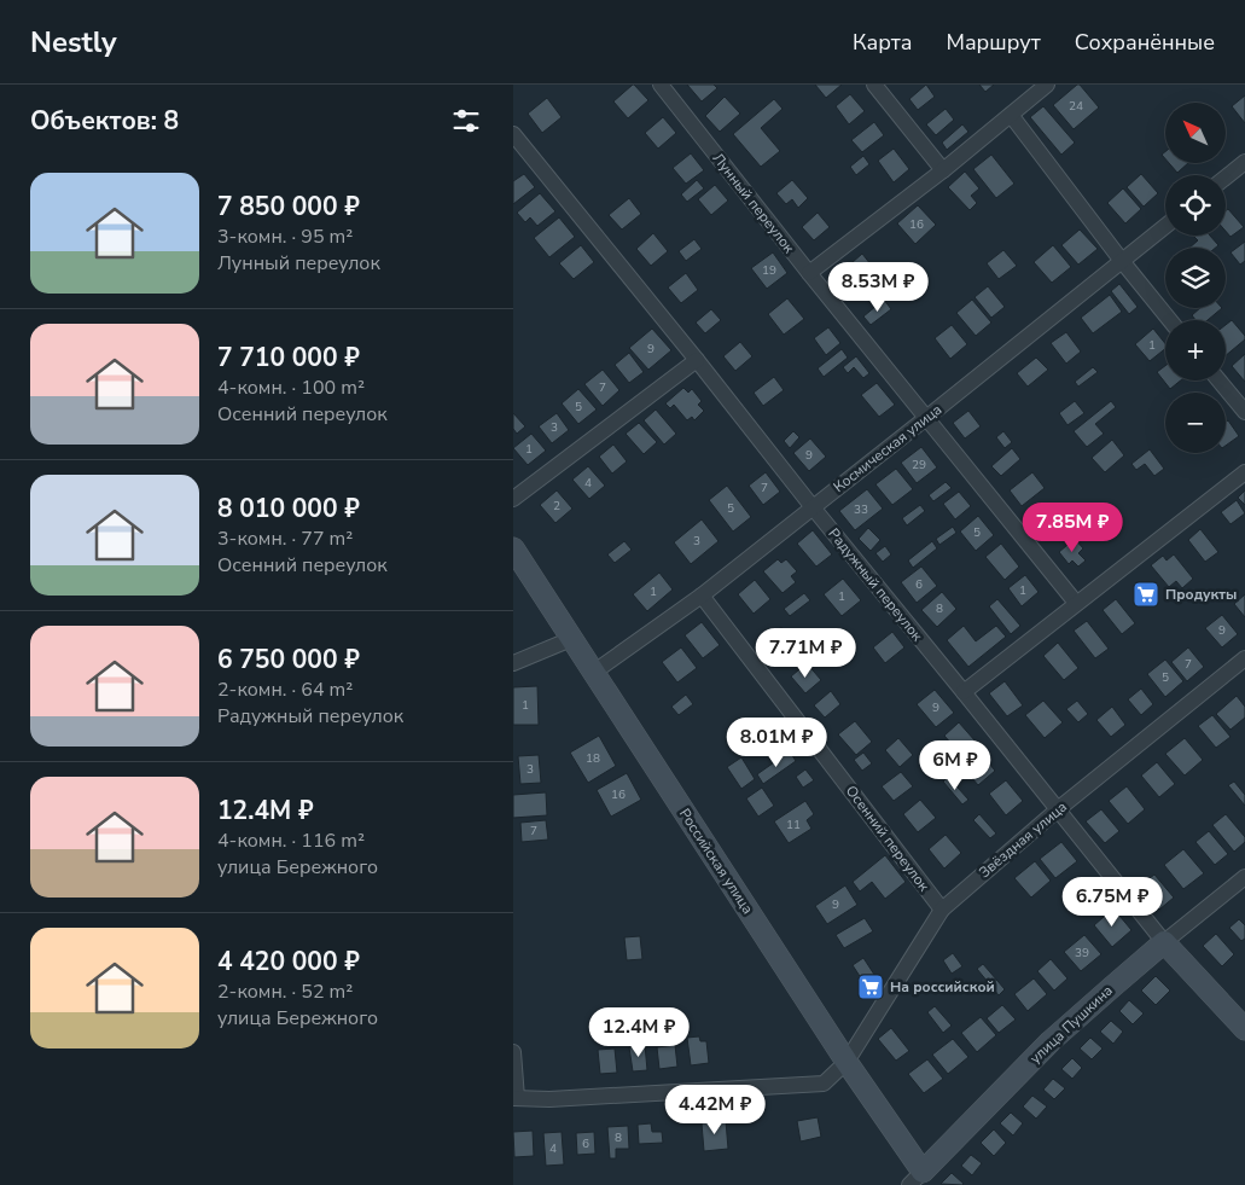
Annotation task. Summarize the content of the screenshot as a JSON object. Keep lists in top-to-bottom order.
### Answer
{
  "streets": {
    "street": [
      "Лунный переулок",
      "Космическая улица",
      "Радужный переулок",
      "Осенний переулок",
      "Звёздная улица",
      "Российская улица",
      "улица Пушкина"
    ]
  },
  "crossings": [
    ["Лунный переулок", "Космическая улица"],
    ["Космическая улица", "Радужный переулок"],
    ["Космическая улица", "Осенний переулок"],
    ["Космическая улица", "Российская улица"],
    ["Радужный переулок", "Звёздная улица"],
    ["Радужный переулок", "улица Пушкина"],
    ["Осенний переулок", "Звёздная улица"],
    ["Звёздная улица", "Российская улица"],
    ["Российская улица", "улица Пушкина"]
  ],
  "places": {
    "supermarket": ["Продукты", "На российской"]
  },
  "house_numbers": [
    "24",
    "16",
    "19",
    "1",
    "9",
    "7",
    "5",
    "3",
    "1",
    "9",
    "29",
    "4",
    "7",
    "2",
    "5",
    "33",
    "5",
    "3",
    "6",
    "1",
    "1",
    "1",
    "8",
    "9",
    "7",
    "5",
    "1",
    "9",
    "18",
    "3",
    "16",
    "11",
    "7",
    "9",
    "39",
    "8",
    "6",
    "4"
  ],
  "north": "top left",
  "page": {
    "header": "Nestly",
    "nav": ["Карта", "Маршрут", "Сохранённые"],
    "heading": "Объектов: 8",
    "map_buttons": ["+", "−"],
    "list": [
      {
        "name": "7 850 000 ₽",
        "note": "3-комн. · 95 m² · Лунный переулок"
      },
      {
        "name": "7 710 000 ₽",
        "note": "4-комн. · 100 m² · Осенний переулок"
      },
      {
        "name": "8 010 000 ₽",
        "note": "3-комн. · 77 m² · Осенний переулок"
      },
      {
        "name": "6 750 000 ₽",
        "note": "2-комн. · 64 m² · Радужный переулок"
      },
      {
        "name": "12.4M ₽",
        "note": "4-комн. · 116 m² · улица Бережного"
      },
      {
        "name": "4 420 000 ₽",
        "note": "2-комн. · 52 m² · улица Бережного"
      }
    ],
    "price": [
      "8.53M ₽",
      "7.85M ₽",
      "7.71M ₽",
      "8.01M ₽",
      "6M ₽",
      "6.75M ₽",
      "12.4M ₽",
      "4.42M ₽"
    ]
  }
}
